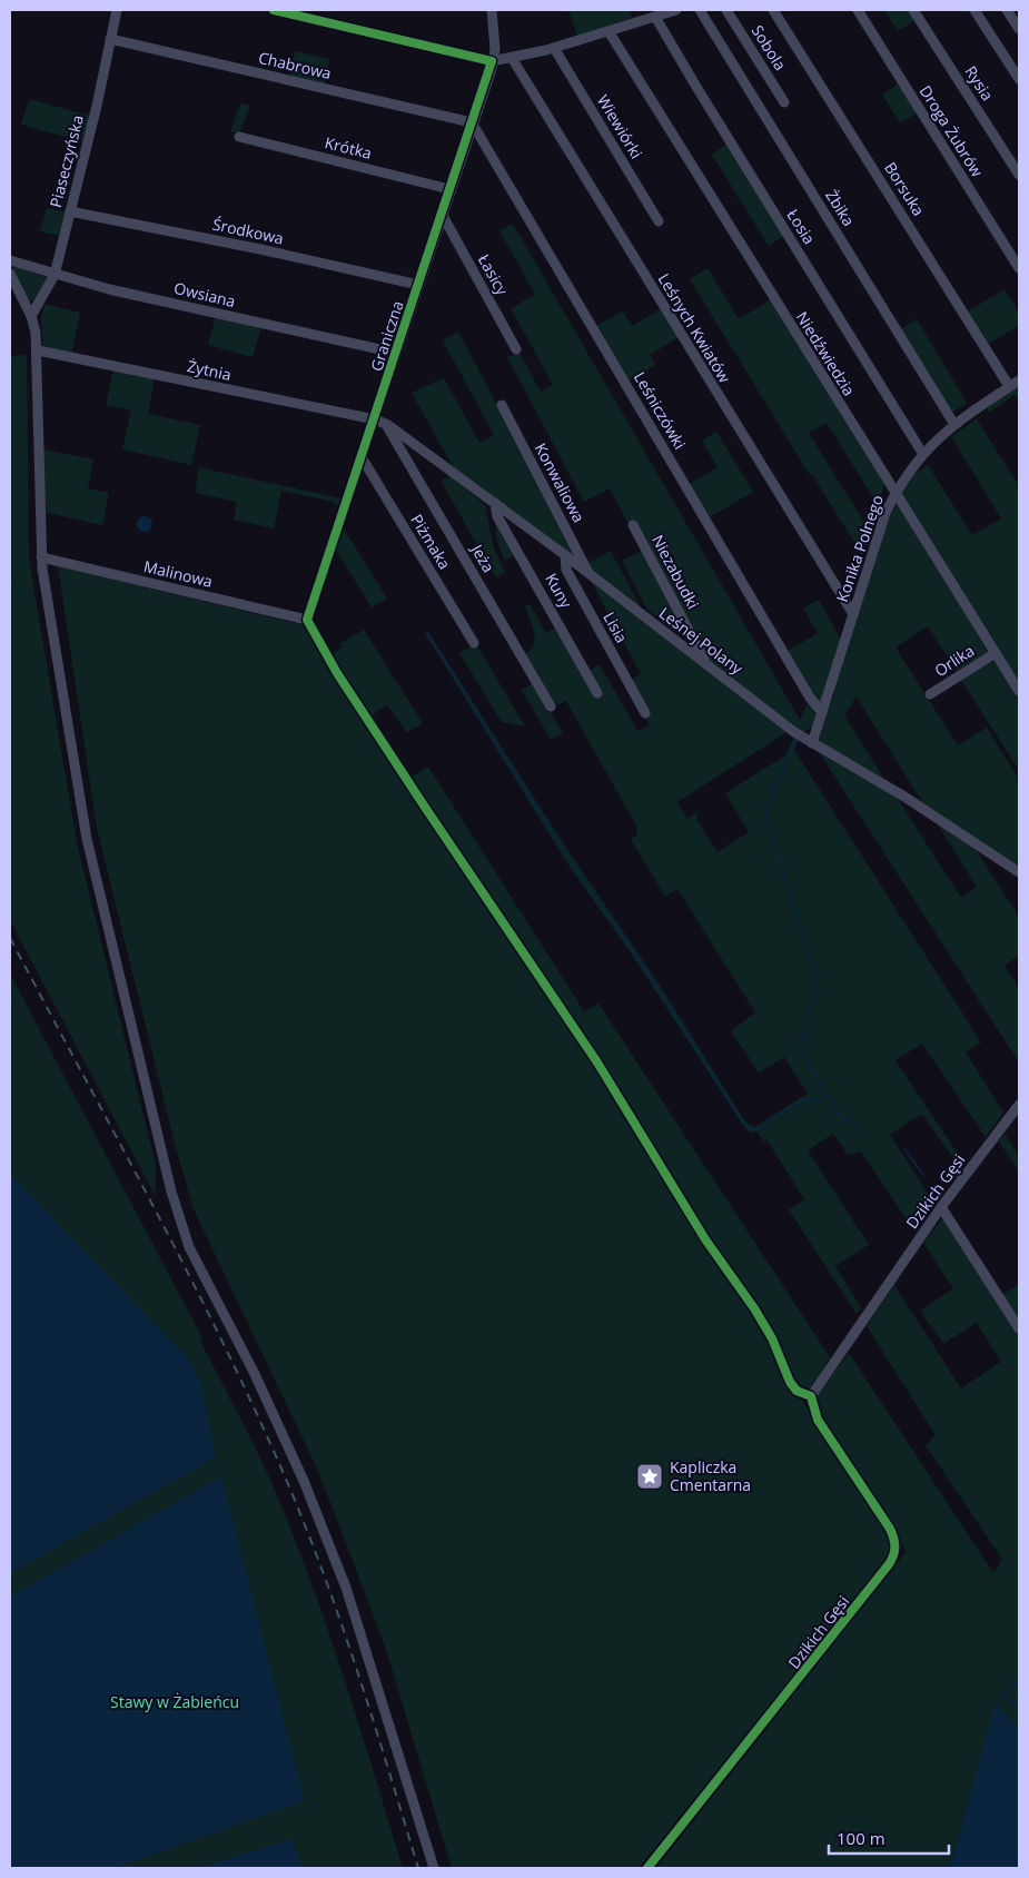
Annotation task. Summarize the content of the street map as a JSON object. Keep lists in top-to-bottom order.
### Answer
{
  "streets": {
    "street": [
      "Sobola",
      "Chabrowa",
      "Rysia",
      "Wiewiórki",
      "Droga Żubrów",
      "Krótka",
      "Piaseczyńska",
      "Borsuka",
      "Żbika",
      "Łosia",
      "Środkowa",
      "Łasicy",
      "Owsiana",
      "Leśnych Kwiatów",
      "Graniczna",
      "Niedźwiedzia",
      "Żytnia",
      "Leśniczówki",
      "Konwaliowa",
      "Piżmaka",
      "Konika Polnego",
      "Jeża",
      "Niezabudki",
      "Malinowa",
      "Kuny",
      "Lisia",
      "Leśnej Polany",
      "Orlika",
      "Dzikich Gęsi"
    ]
  },
  "crossings": [
    ["Chabrowa", "Piaseczyńska"],
    ["Chabrowa", "Graniczna"],
    ["Chabrowa", "Leśniczówki"],
    ["Krótka", "Graniczna"],
    ["Piaseczyńska", "Środkowa"],
    ["Piaseczyńska", "Owsiana"],
    ["Borsuka", "Konika Polnego"],
    ["Żbika", "Konika Polnego"],
    ["Łosia", "Konika Polnego"],
    ["Środkowa", "Graniczna"],
    ["Łasicy", "Graniczna"],
    ["Owsiana", "Graniczna"],
    ["Leśnych Kwiatów", "Konika Polnego"],
    ["Graniczna", "Żytnia"],
    ["Graniczna", "Leśniczówki"],
    ["Graniczna", "Piżmaka"],
    ["Graniczna", "Malinowa"],
    ["Graniczna", "Leśnej Polany"],
    ["Niedźwiedzia", "Konika Polnego"],
    ["Niedźwiedzia", "Orlika"],
    ["Żytnia", "Leśnej Polany"],
    ["Leśniczówki", "Konika Polnego"],
    ["Konwaliowa", "Leśnej Polany"],
    ["Konika Polnego", "Leśnej Polany"],
    ["Jeża", "Leśnej Polany"],
    ["Niezabudki", "Leśnej Polany"],
    ["Kuny", "Leśnej Polany"],
    ["Lisia", "Leśnej Polany"]
  ],
  "parks": ["Stawy w Żabieńcu"],
  "places": {
    "place": ["Kapliczka Cmentarna"]
  },
  "scale_bar": "100 m"
}
